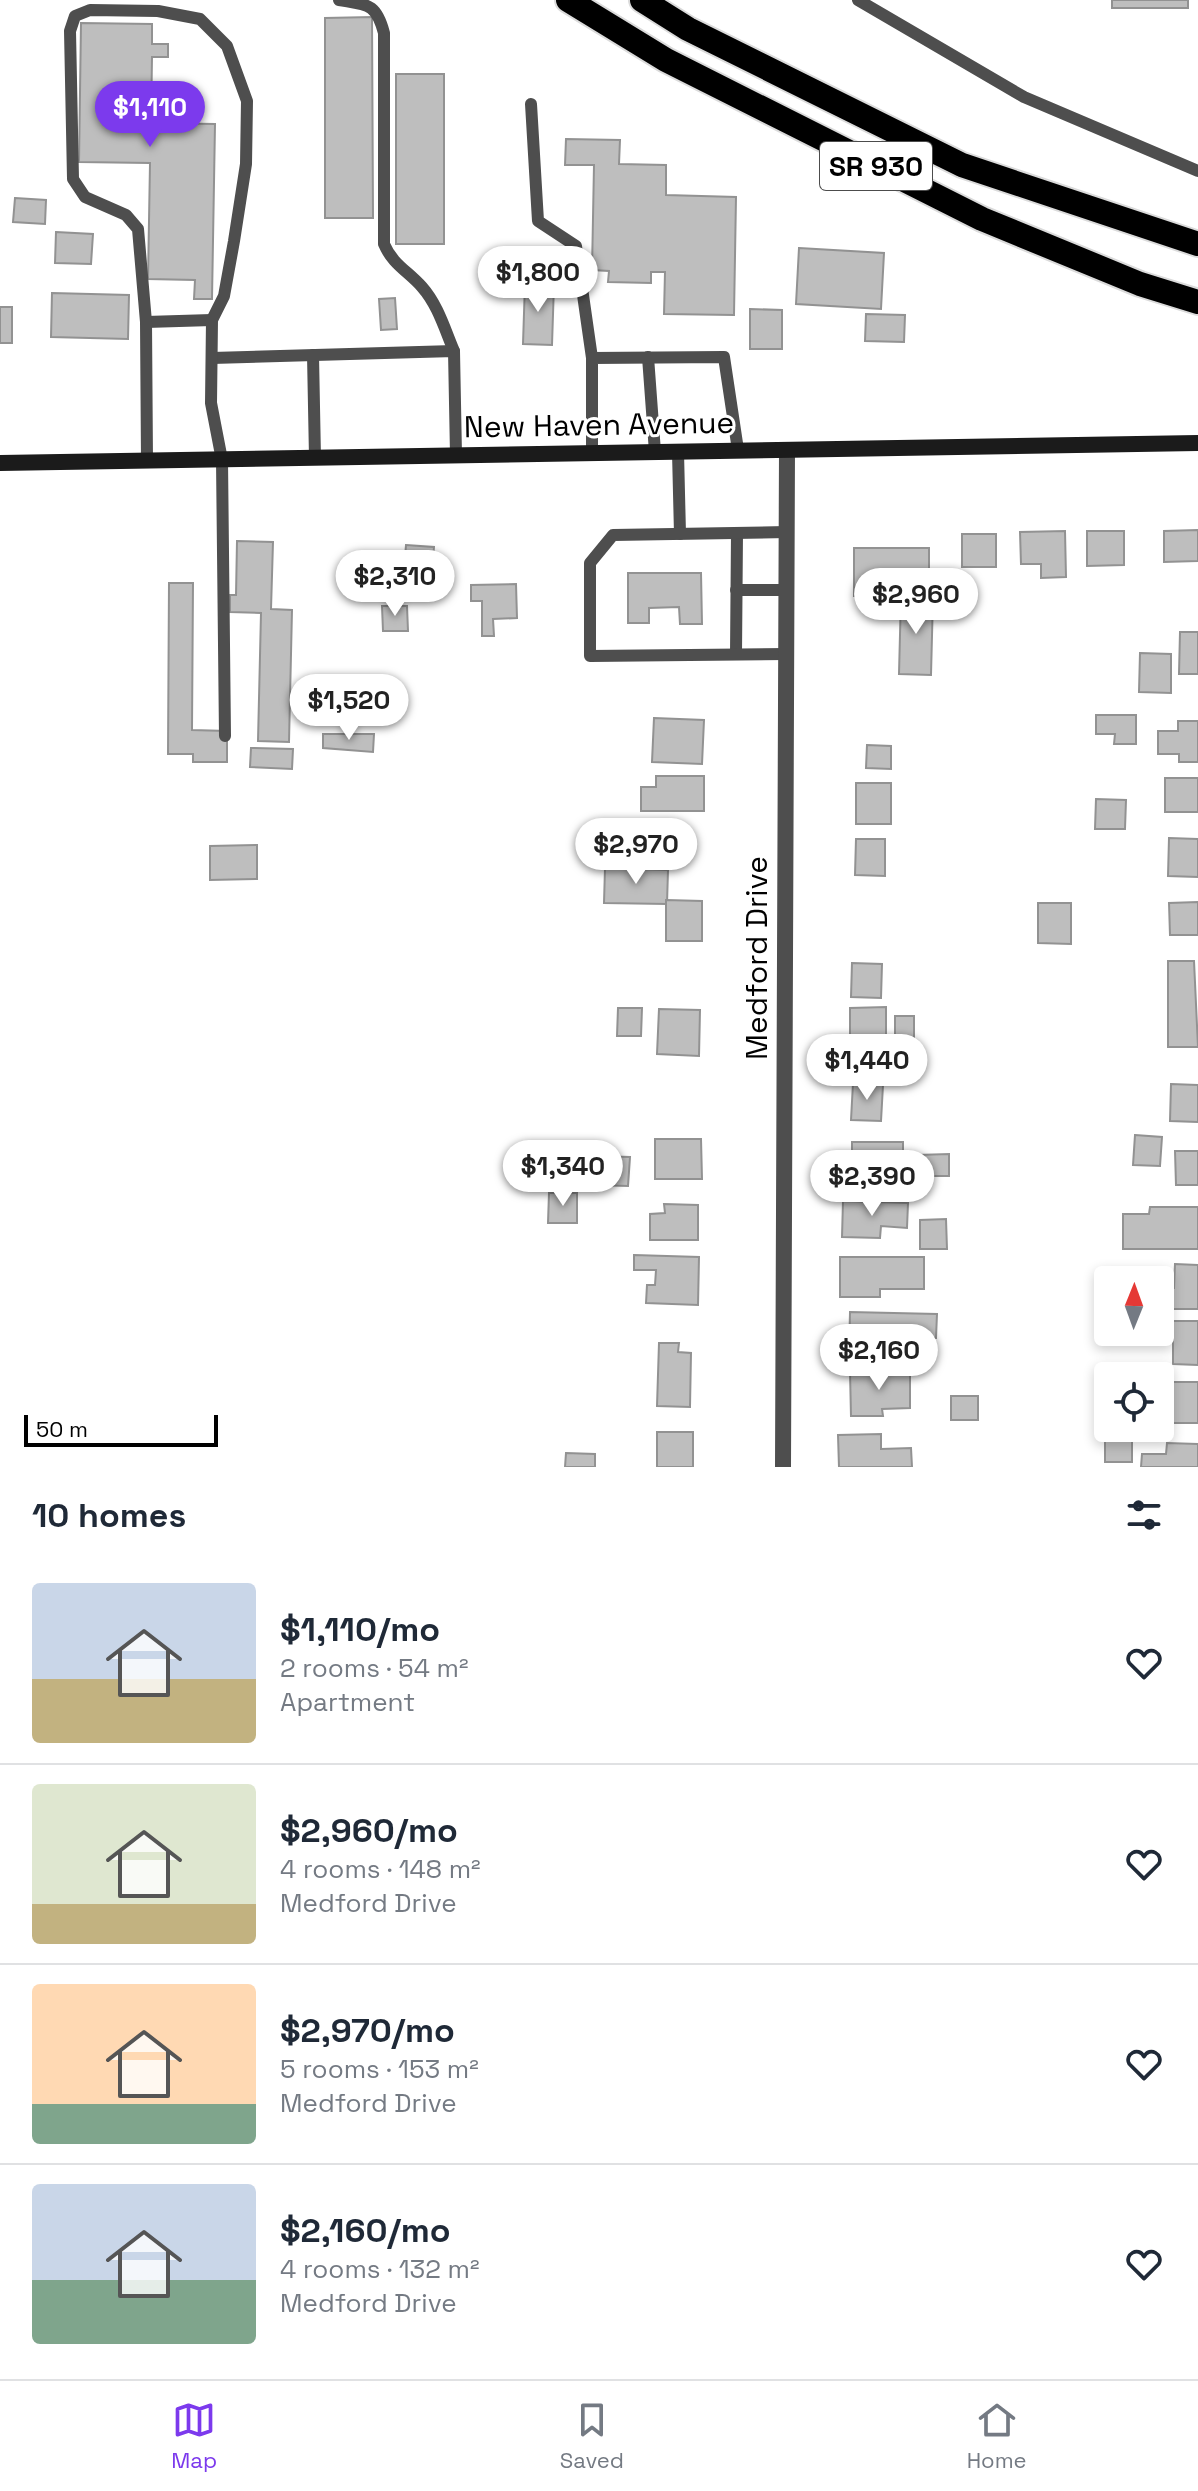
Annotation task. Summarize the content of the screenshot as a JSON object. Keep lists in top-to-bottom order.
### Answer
{
  "streets": {
    "highway": ["SR 930"],
    "street": ["New Haven Avenue", "Medford Drive"]
  },
  "crossings": [
    ["New Haven Avenue", "Medford Drive"]
  ],
  "scale_bar": "50 m",
  "north": "top",
  "page": {
    "price": [
      "$1,110",
      "$1,800",
      "$2,310",
      "$2,960",
      "$1,520",
      "$2,970",
      "$1,440",
      "$1,340",
      "$2,390",
      "$2,160"
    ],
    "scale": "50 m",
    "heading": "10 homes",
    "list": [
      {
        "name": "$1,110/mo",
        "note": "2 rooms · 54 m² · Apartment"
      },
      {
        "name": "$2,960/mo",
        "note": "4 rooms · 148 m² · Medford Drive"
      },
      {
        "name": "$2,970/mo",
        "note": "5 rooms · 153 m² · Medford Drive"
      },
      {
        "name": "$2,160/mo",
        "note": "4 rooms · 132 m² · Medford Drive"
      }
    ],
    "tabs": ["Map", "Saved", "Home"]
  }
}
